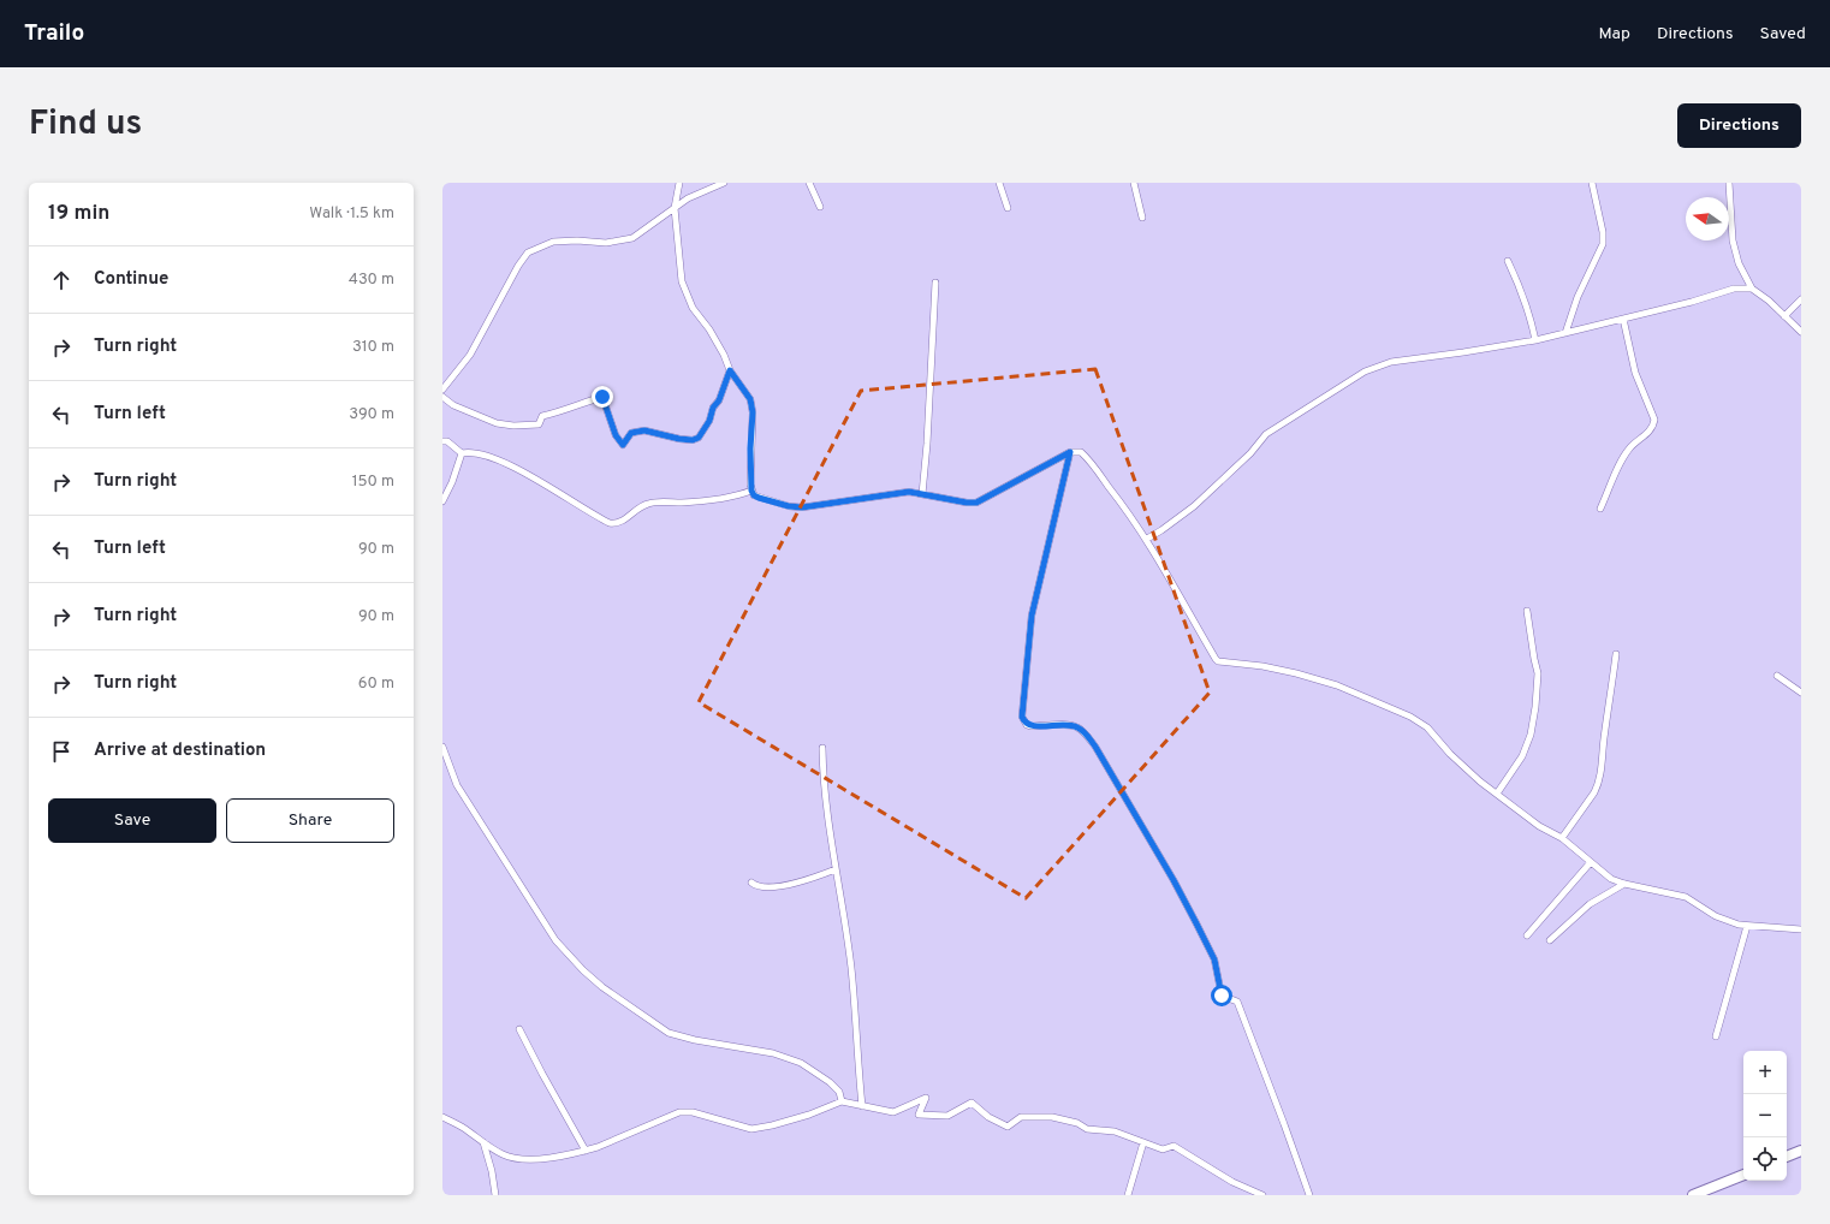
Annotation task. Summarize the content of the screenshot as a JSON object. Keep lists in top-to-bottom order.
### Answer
{
  "north": "left",
  "page": {
    "header": "Trailo",
    "nav": ["Map", "Directions", "Saved"],
    "title": "Find us",
    "buttons": [
      "Directions",
      ["Save", "Share"]
    ],
    "heading": ["19 min", "Walk · 1.5 km"],
    "list": [
      ["Continue", "430 m"],
      ["Turn right", "310 m"],
      ["Turn left", "390 m"],
      ["Turn right", "150 m"],
      ["Turn left", "90 m"],
      ["Turn right", "90 m"],
      ["Turn right", "60 m"],
      "Arrive at destination"
    ],
    "map_buttons": ["+", "−"]
  }
}
